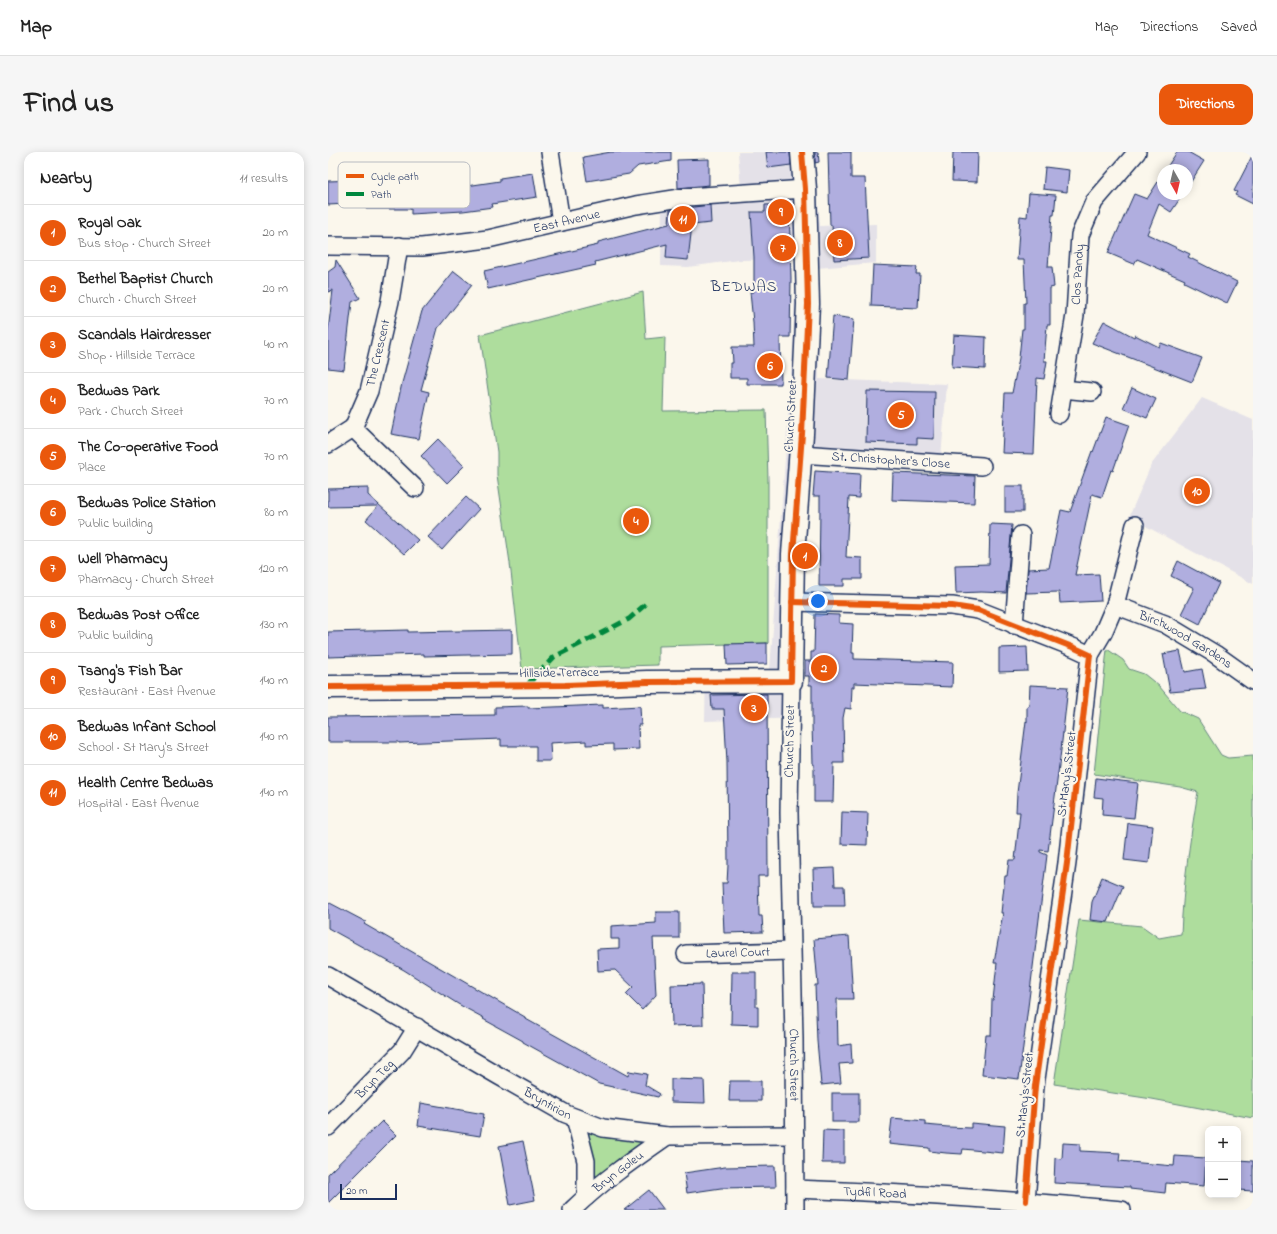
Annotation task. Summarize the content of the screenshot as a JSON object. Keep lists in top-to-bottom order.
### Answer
{
  "streets": {
    "street": [
      "East Avenue",
      "Clos Pandy",
      "The Crescent",
      "Church Street",
      "St. Christopher's Close",
      "Birchwood Gardens",
      "Hillside Terrace",
      "St Mary's Street",
      "Laurel Court",
      "Bryn Teg",
      "Bryntirion",
      "Bryn Goleu",
      "Tydfil Road"
    ]
  },
  "crossings": [
    ["East Avenue", "The Crescent"],
    ["East Avenue", "Church Street"],
    ["Church Street", "St. Christopher's Close"],
    ["Church Street", "Hillside Terrace"],
    ["Church Street", "Laurel Court"],
    ["Church Street", "Bryntirion"],
    ["Church Street", "Tydfil Road"],
    ["Birchwood Gardens", "St Mary's Street"],
    ["St Mary's Street", "Tydfil Road"],
    ["Bryn Teg", "Bryntirion"],
    ["Bryntirion", "Bryn Goleu"]
  ],
  "districts": ["BEDWAS"],
  "legend": ["Cycle path", "Path"],
  "scale_bar": "20 m",
  "north": "bottom",
  "page": {
    "header": "Map",
    "nav": ["Map", "Directions", "Saved"],
    "title": "Find us",
    "buttons": "Directions",
    "heading": ["Nearby", "11 results"],
    "pins": [
      "9",
      "11",
      "8",
      "7",
      "6",
      "5",
      "10",
      "4",
      "1",
      "2",
      "3"
    ],
    "list": [
      {
        "mark": "1",
        "name": "Royal Oak",
        "note": "Bus stop · Church Street",
        "value": "20 m"
      },
      {
        "mark": "2",
        "name": "Bethel Baptist Church",
        "note": "Church · Church Street",
        "value": "20 m"
      },
      {
        "mark": "3",
        "name": "Scandals Hairdresser",
        "note": "Shop · Hillside Terrace",
        "value": "40 m"
      },
      {
        "mark": "4",
        "name": "Bedwas Park",
        "note": "Park · Church Street",
        "value": "70 m"
      },
      {
        "mark": "5",
        "name": "The Co-operative Food",
        "note": "Place",
        "value": "70 m"
      },
      {
        "mark": "6",
        "name": "Bedwas Police Station",
        "note": "Public building",
        "value": "80 m"
      },
      {
        "mark": "7",
        "name": "Well Pharmacy",
        "note": "Pharmacy · Church Street",
        "value": "120 m"
      },
      {
        "mark": "8",
        "name": "Bedwas Post Office",
        "note": "Public building",
        "value": "130 m"
      },
      {
        "mark": "9",
        "name": "Tsang's Fish Bar",
        "note": "Restaurant · East Avenue",
        "value": "140 m"
      },
      {
        "mark": "10",
        "name": "Bedwas Infant School",
        "note": "School · St Mary's Street",
        "value": "140 m"
      },
      {
        "mark": "11",
        "name": "Health Centre Bedwas",
        "note": "Hospital · East Avenue",
        "value": "140 m"
      }
    ],
    "map_buttons": ["+", "−"],
    "scale": "20 m"
  }
}
